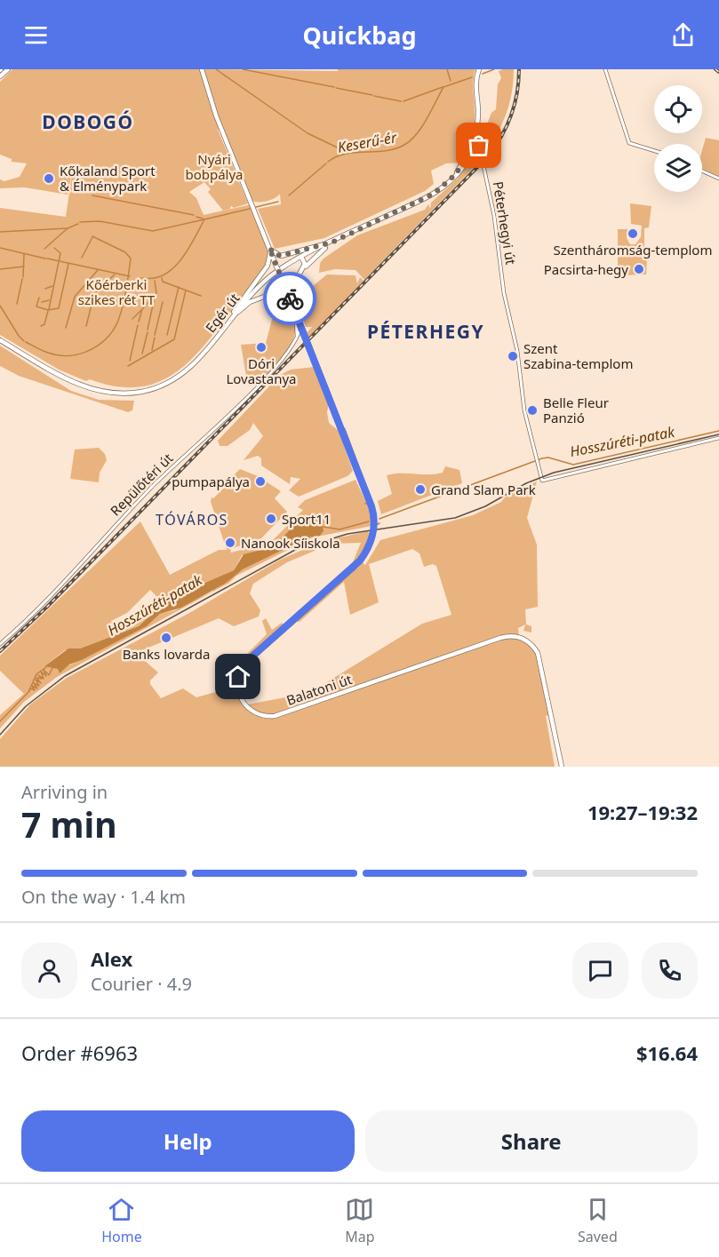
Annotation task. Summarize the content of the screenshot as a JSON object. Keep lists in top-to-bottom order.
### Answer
{
  "streets": {
    "main road": ["Egér út", "Balatoni út"],
    "street": ["Péterhegyi út", "Repülőtéri út"]
  },
  "crossings": [
    ["Péterhegyi út", "Egér út"],
    ["Repülőtéri út", "Balatoni út"]
  ],
  "districts": ["DOBOGÓ", "PÉTERHEGY", "TÓVÁROS"],
  "water": ["Keserű-ér", "Hosszúréti-patak"],
  "parks": ["Nyári bobpálya", "Kőérberki szikes rét TT"],
  "places": [
    "Kőkaland Sport & Élménypark",
    "Szentháromság-templom",
    "Pacsirta-hegy",
    "Dóri Lovastanya",
    "Szent Szabina-templom",
    "Belle Fleur Panzió",
    "pumpapálya",
    "Grand Slam Park",
    "Sport11",
    "Nanook Síiskola",
    "Banks lovarda"
  ],
  "page": {
    "header": "Quickbag",
    "heading": ["7 min", "Arriving in", "19:27–19:32"],
    "panel": [
      "Alex",
      "Courier · 4.9",
      "Order #6963",
      "$16.64"
    ],
    "bar": "On the way · 1.4 km",
    "buttons": ["Help", "Share"],
    "tabs": ["Home", "Map", "Saved"]
  }
}
